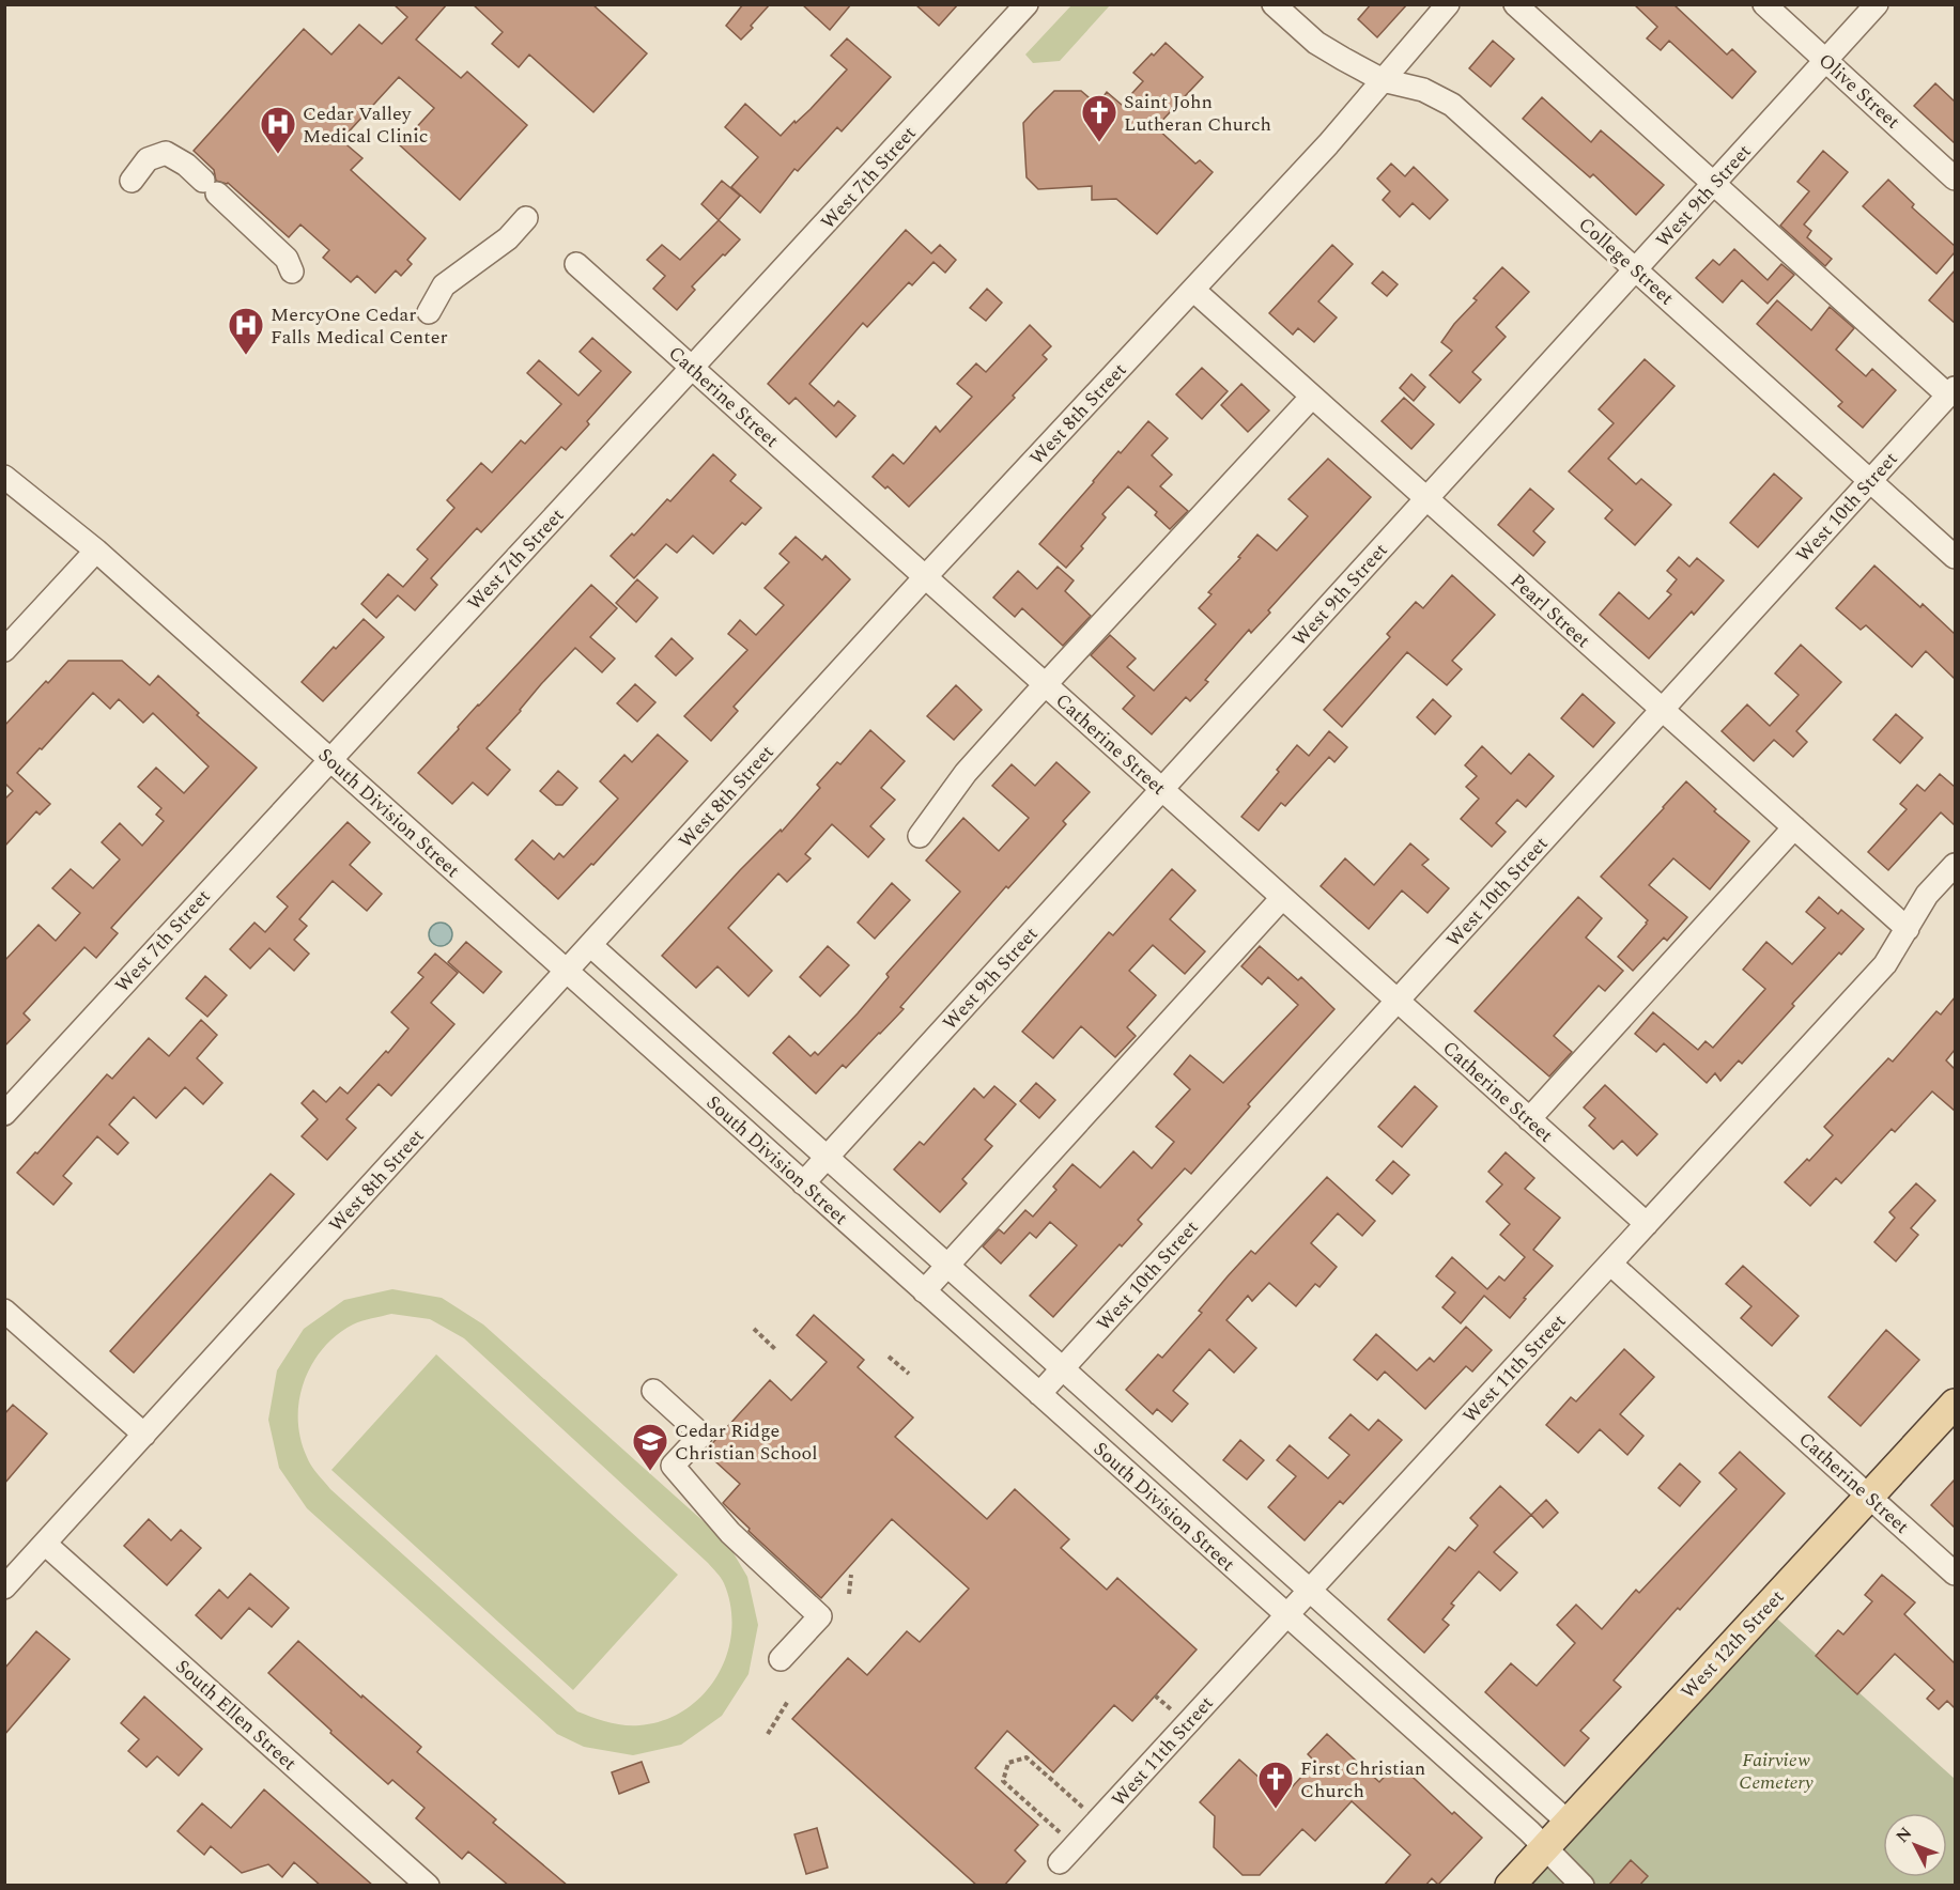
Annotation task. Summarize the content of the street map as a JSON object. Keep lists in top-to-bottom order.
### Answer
{
  "streets": {
    "main road": ["West 12th Street"],
    "street": [
      "Olive Street",
      "West 7th Street",
      "West 9th Street",
      "College Street",
      "Catherine Street",
      "West 8th Street",
      "West 10th Street",
      "Pearl Street",
      "South Division Street",
      "West 11th Street",
      "South Ellen Street"
    ]
  },
  "crossings": [
    ["Olive Street", "West 9th Street"],
    ["West 7th Street", "Catherine Street"],
    ["West 7th Street", "South Division Street"],
    ["West 9th Street", "College Street"],
    ["West 9th Street", "Catherine Street"],
    ["West 9th Street", "Pearl Street"],
    ["West 9th Street", "South Division Street"],
    ["College Street", "West 8th Street"],
    ["College Street", "West 10th Street"],
    ["Catherine Street", "West 8th Street"],
    ["Catherine Street", "West 10th Street"],
    ["Catherine Street", "West 11th Street"],
    ["Catherine Street", "West 12th Street"],
    ["West 8th Street", "Pearl Street"],
    ["West 8th Street", "South Division Street"],
    ["West 8th Street", "South Ellen Street"],
    ["West 10th Street", "Pearl Street"],
    ["West 10th Street", "South Division Street"],
    ["Pearl Street", "West 11th Street"],
    ["South Division Street", "West 11th Street"],
    ["South Division Street", "West 12th Street"]
  ],
  "parks": ["Fairview Cemetery"],
  "places": {
    "church": ["Saint John Lutheran Church", "First Christian Church"],
    "hospital": ["Cedar Valley Medical Clinic", "MercyOne Cedar Falls Medical Center"],
    "school or university": ["Cedar Ridge Christian School"]
  },
  "north": "top left"
}
